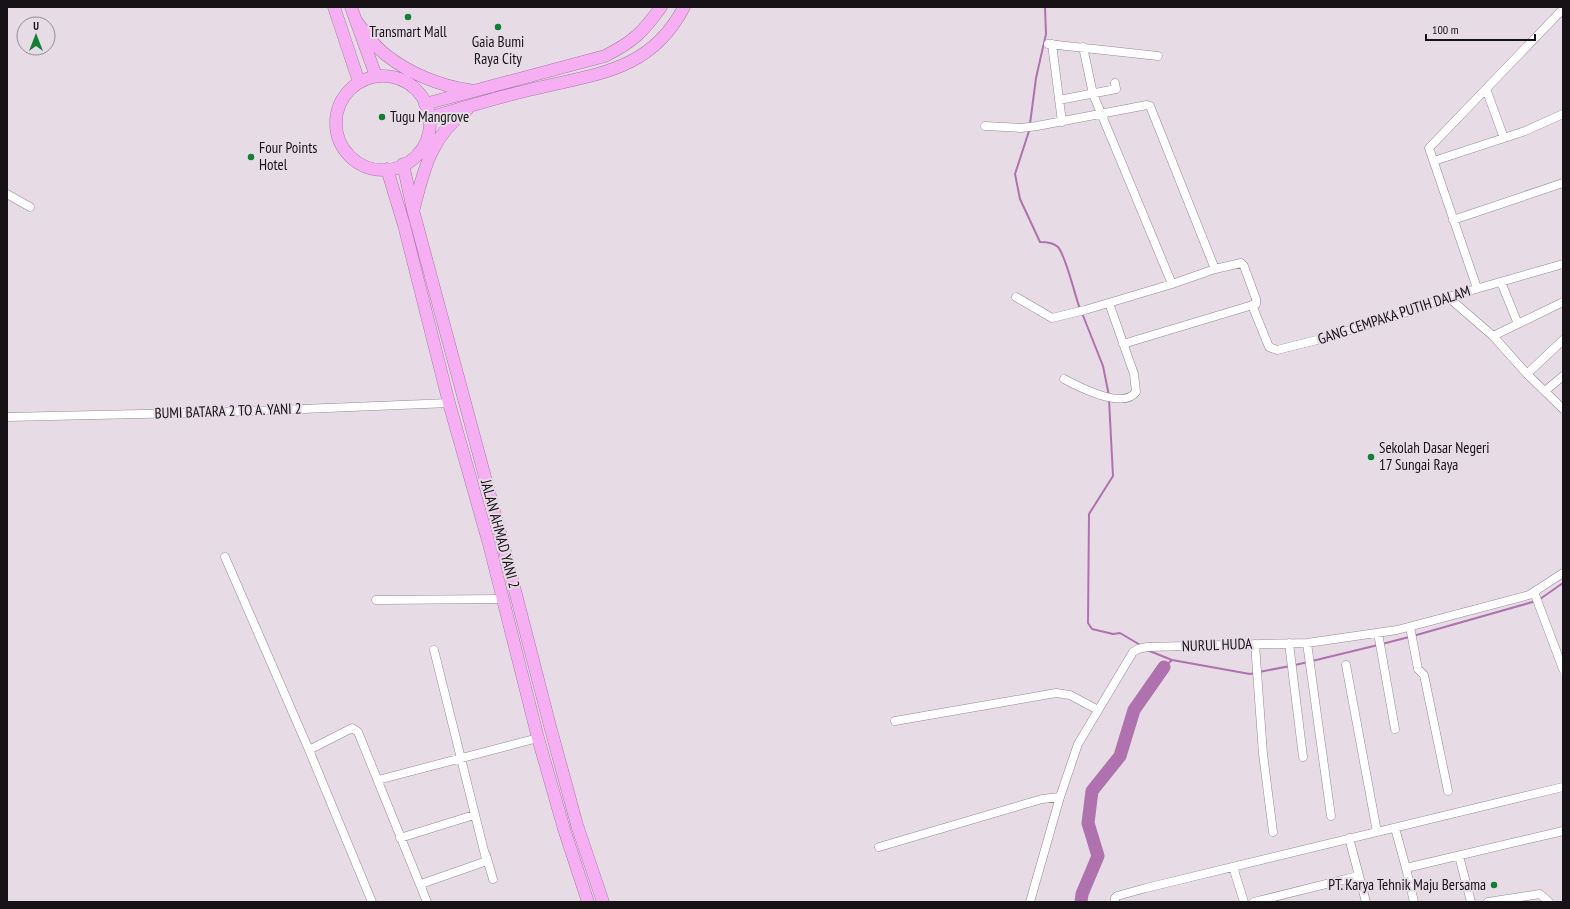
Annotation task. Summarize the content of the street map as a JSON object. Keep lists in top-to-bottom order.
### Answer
{
  "streets": {
    "highway": ["JALAN AHMAD YANI 2"],
    "street": ["GANG CEMPAKA PUTIH DALAM", "BUMI BATARA 2 TO A. YANI 2", "NURUL HUDA"]
  },
  "crossings": [
    ["BUMI BATARA 2 TO A. YANI 2", "JALAN AHMAD YANI 2"]
  ],
  "places": [
    "Transmart Mall",
    "Gaia Bumi Raya City",
    "Tugu Mangrove",
    "Four Points Hotel",
    "Sekolah Dasar Negeri 17 Sungai Raya",
    "PT. Karya Tehnik Maju Bersama"
  ],
  "scale_bar": "100 m",
  "north": "top"
}
